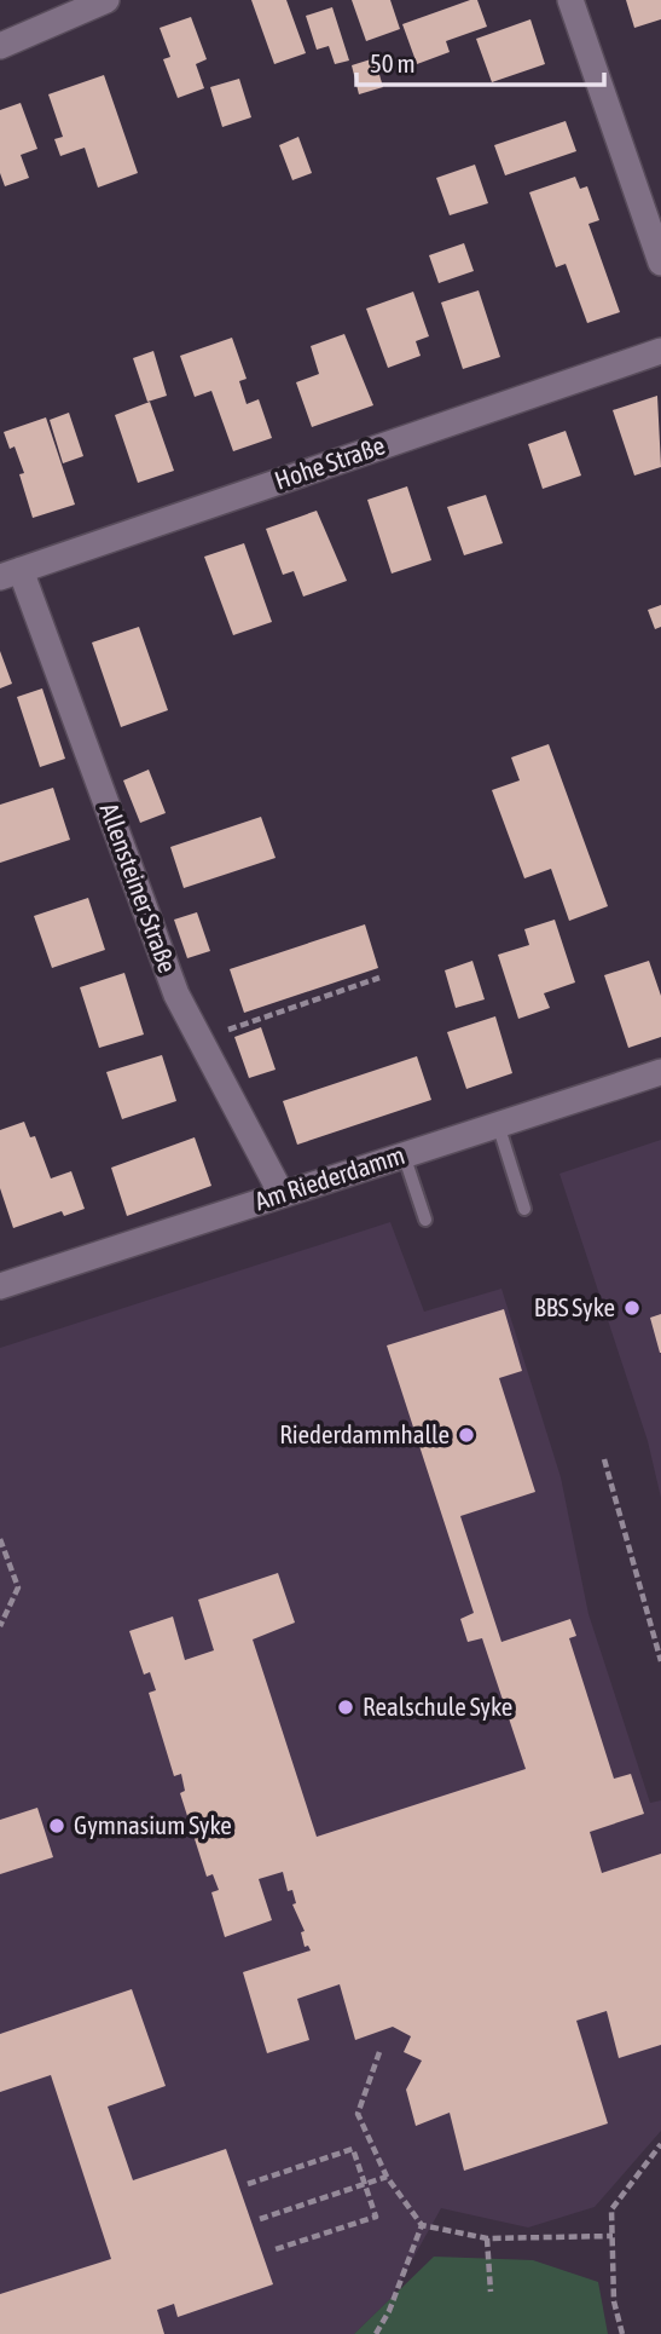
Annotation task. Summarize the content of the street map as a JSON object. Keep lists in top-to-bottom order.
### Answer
{
  "streets": {
    "street": ["Hohe Straße", "Allensteiner Straße", "Am Riederdamm"]
  },
  "crossings": [
    ["Hohe Straße", "Allensteiner Straße"],
    ["Allensteiner Straße", "Am Riederdamm"]
  ],
  "places": [
    "BBS Syke",
    "Riederdammhalle",
    "Realschule Syke",
    "Gymnasium Syke"
  ],
  "scale_bar": "50 m"
}
